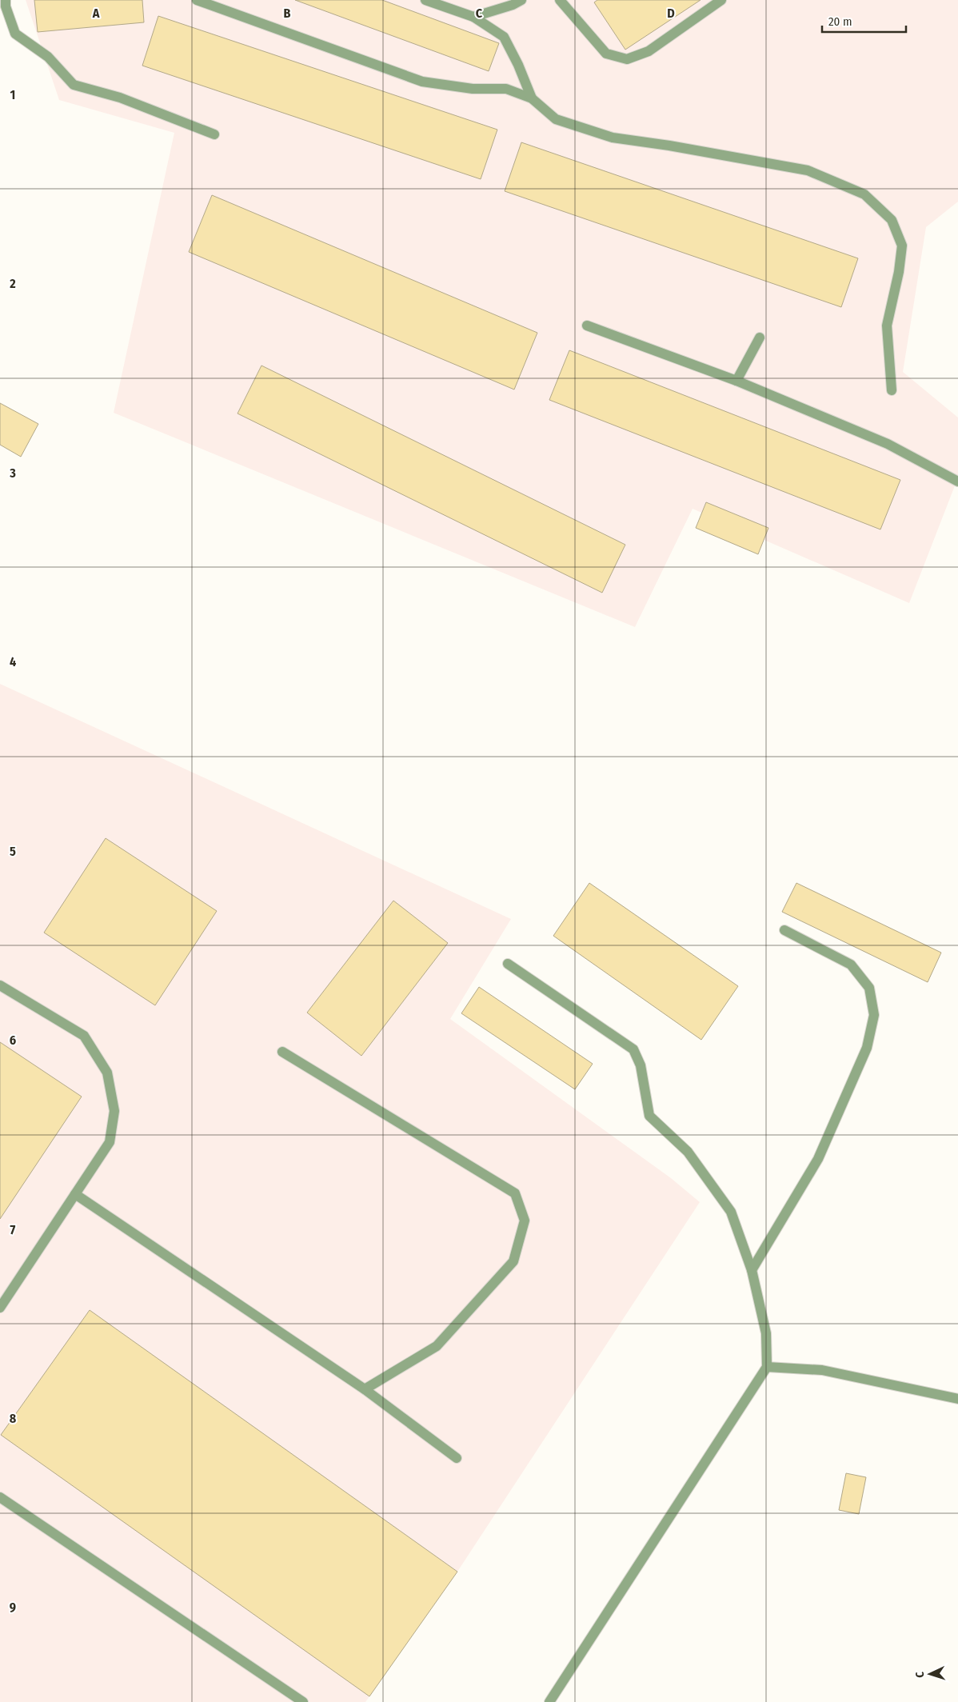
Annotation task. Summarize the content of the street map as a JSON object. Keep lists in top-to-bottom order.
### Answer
{
  "scale_bar": "20 m",
  "north": "left",
  "grid": {
    "columns": [
      "A",
      "B",
      "C",
      "D"
    ],
    "rows": [
      "1",
      "2",
      "3",
      "4",
      "5",
      "6",
      "7",
      "8",
      "9"
    ]
  }
}
